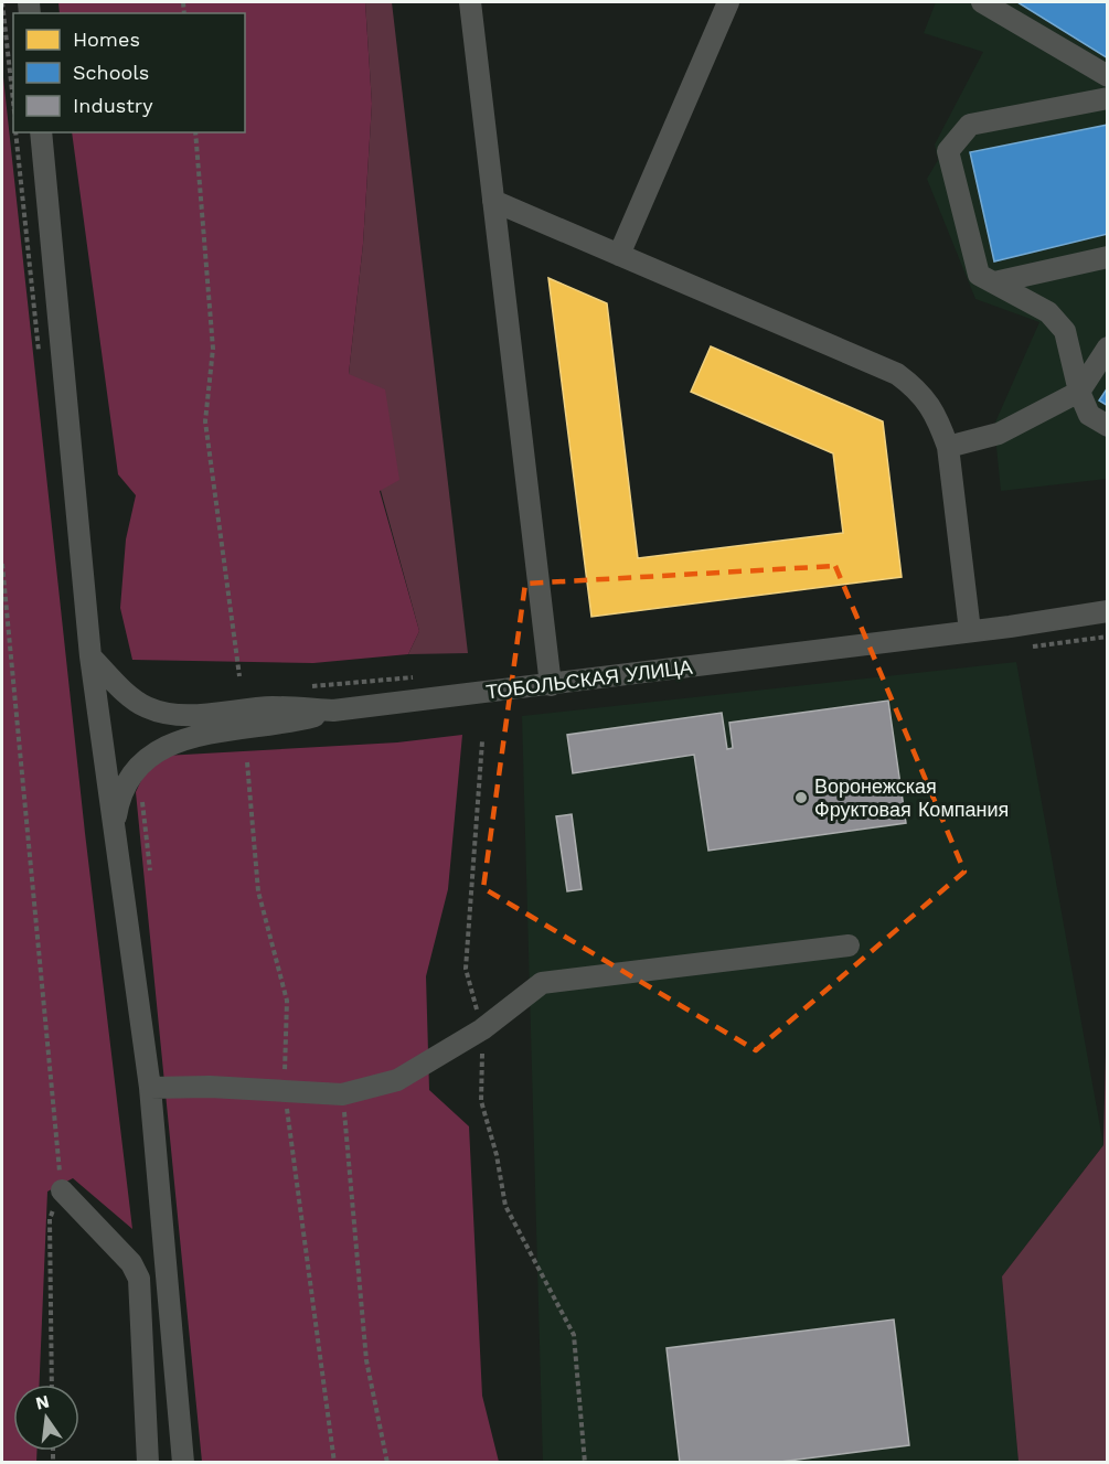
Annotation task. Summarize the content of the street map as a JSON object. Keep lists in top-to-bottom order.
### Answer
{
  "streets": {
    "street": ["ТОБОЛЬСКАЯ УЛИЦА"]
  },
  "places": ["Воронежская Фруктовая Компания"],
  "legend": ["Homes", "Schools", "Industry"],
  "north": "top"
}
